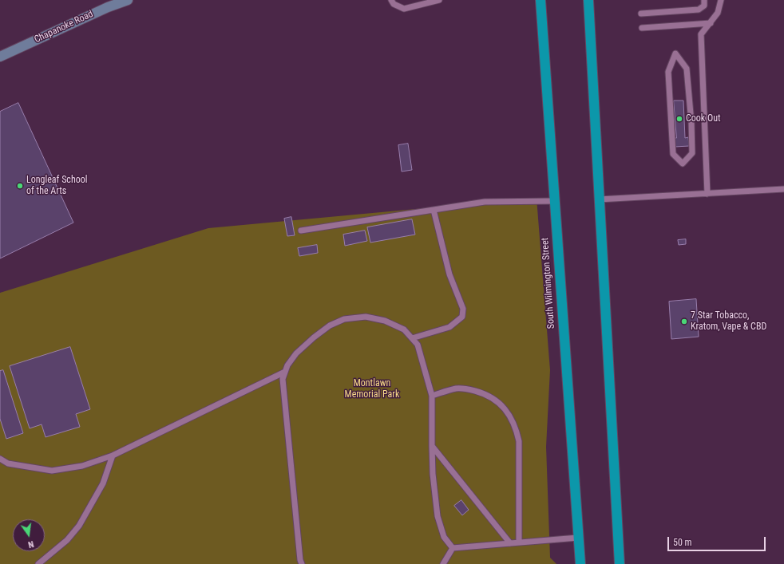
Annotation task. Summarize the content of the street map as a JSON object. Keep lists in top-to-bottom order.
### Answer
{
  "streets": {
    "highway": ["South Wilmington Street"],
    "street": ["Chapanoke Road"]
  },
  "parks": ["Montlawn Memorial Park"],
  "places": ["Cook Out", "Longleaf School of the Arts", "7 Star Tobacco, Kratom, Vape & CBD"],
  "scale_bar": "50 m",
  "north": "bottom"
}
